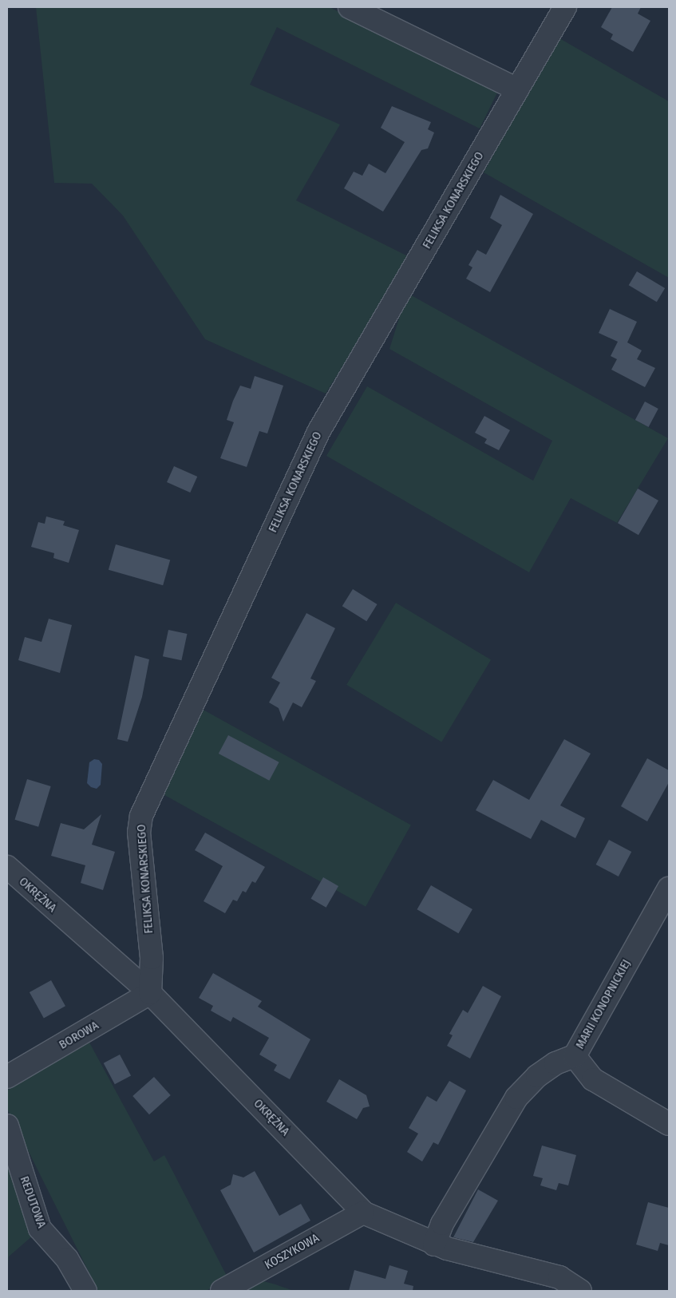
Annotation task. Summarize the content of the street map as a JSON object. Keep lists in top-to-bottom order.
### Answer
{
  "streets": {
    "street": [
      "FELIKSA KONARSKIEGO",
      "OKRĘŻNA",
      "MARII KONOPNICKIEJ",
      "BOROWA",
      "REDUTOWA",
      "KOSZYKOWA"
    ]
  },
  "crossings": [
    ["FELIKSA KONARSKIEGO", "OKRĘŻNA"],
    ["FELIKSA KONARSKIEGO", "BOROWA"],
    ["OKRĘŻNA", "MARII KONOPNICKIEJ"],
    ["OKRĘŻNA", "BOROWA"],
    ["OKRĘŻNA", "KOSZYKOWA"]
  ]
}
